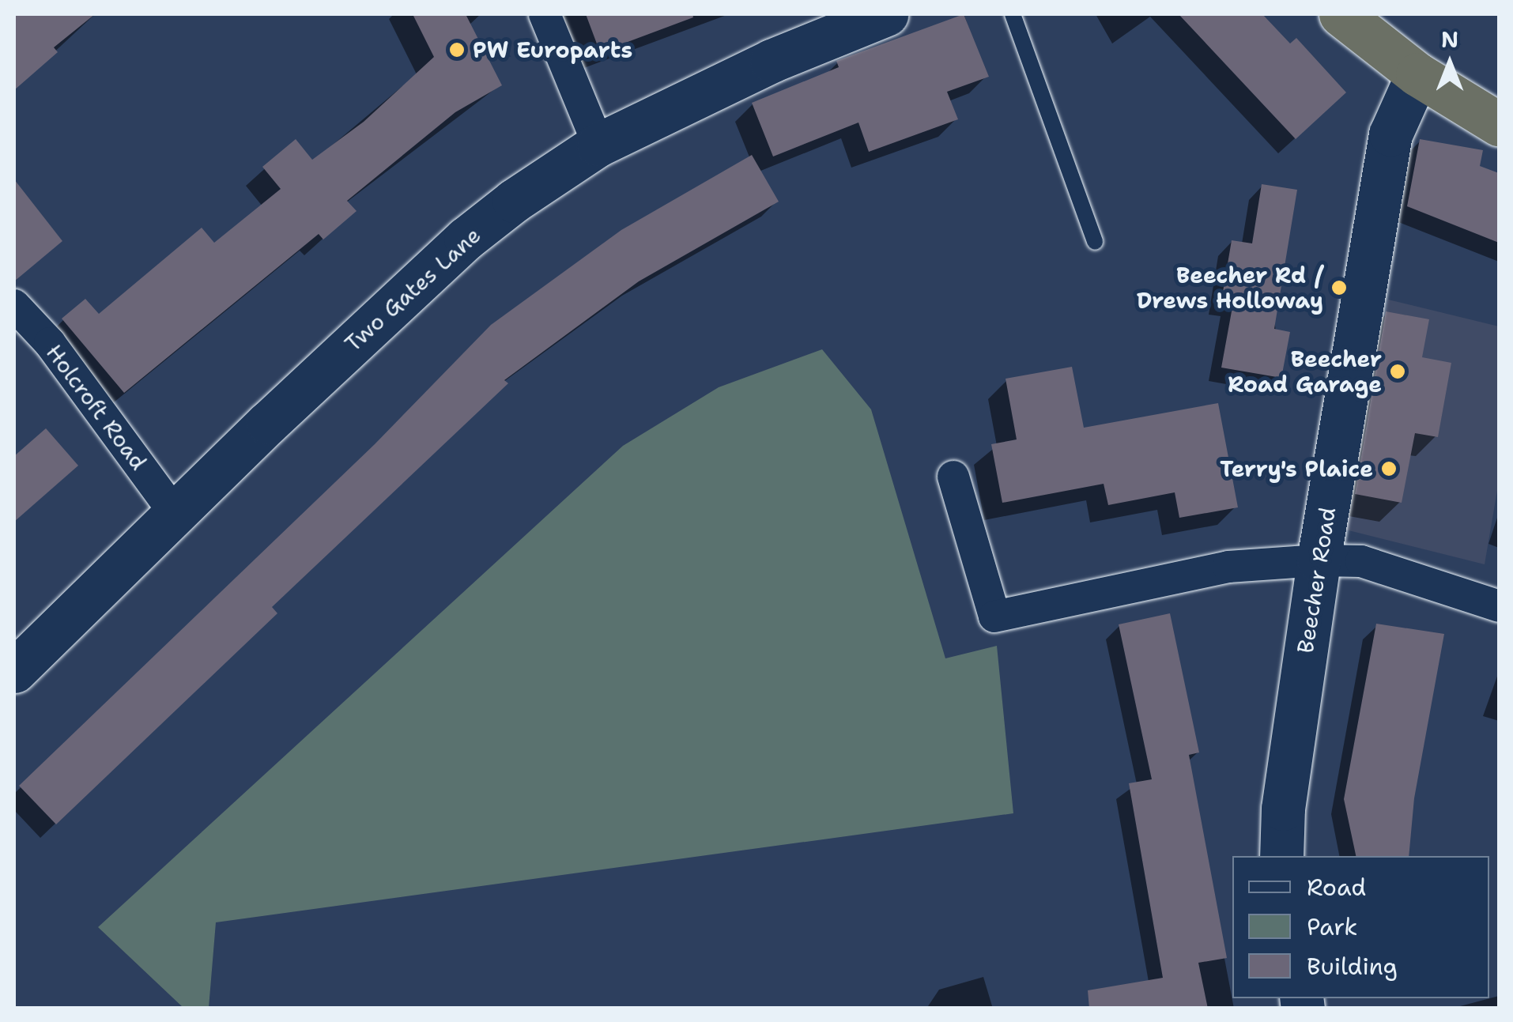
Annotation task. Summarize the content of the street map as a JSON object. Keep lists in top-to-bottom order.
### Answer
{
  "streets": {
    "street": ["Two Gates Lane", "Holcroft Road", "Beecher Road"]
  },
  "crossings": [
    ["Two Gates Lane", "Holcroft Road"]
  ],
  "places": [
    "PW Europarts",
    "Beecher Rd / Drews Holloway",
    "Beecher Road Garage",
    "Terry's Plaice"
  ],
  "legend": ["Road", "Park", "Building"],
  "north": "top"
}
